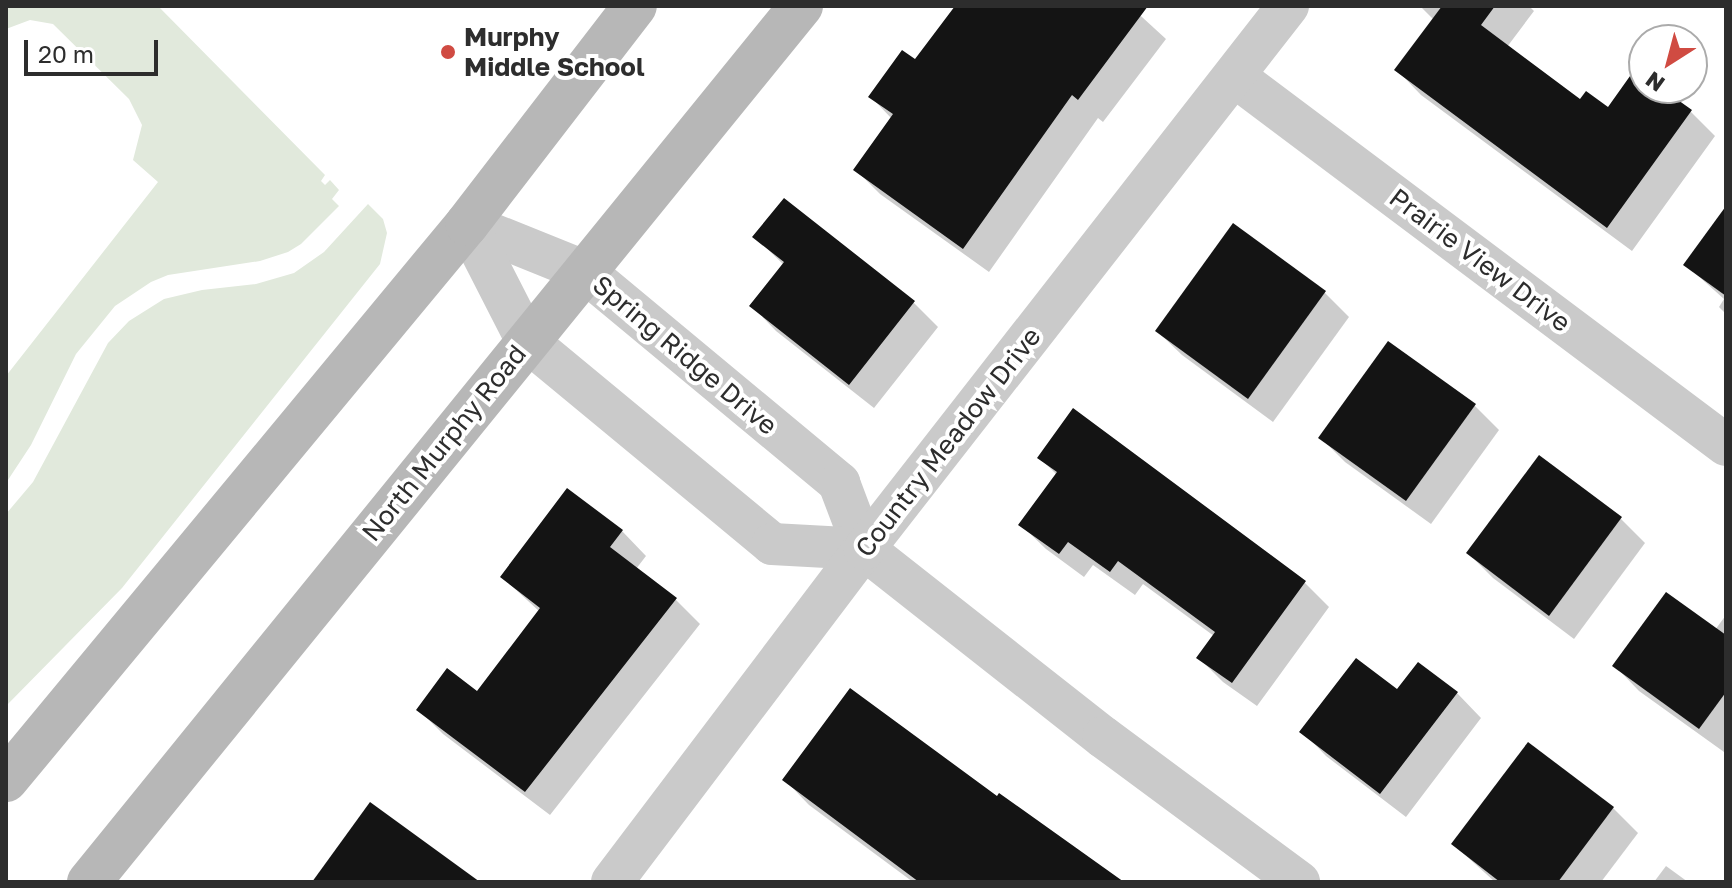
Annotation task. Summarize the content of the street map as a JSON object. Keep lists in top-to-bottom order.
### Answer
{
  "streets": {
    "main road": ["North Murphy Road"],
    "street": ["Prairie View Drive", "Spring Ridge Drive", "Country Meadow Drive"]
  },
  "crossings": [
    ["Prairie View Drive", "Country Meadow Drive"],
    ["Spring Ridge Drive", "Country Meadow Drive"],
    ["Spring Ridge Drive", "North Murphy Road"]
  ],
  "places": ["Murphy Middle School"],
  "scale_bar": "20 m",
  "north": "bottom left"
}
